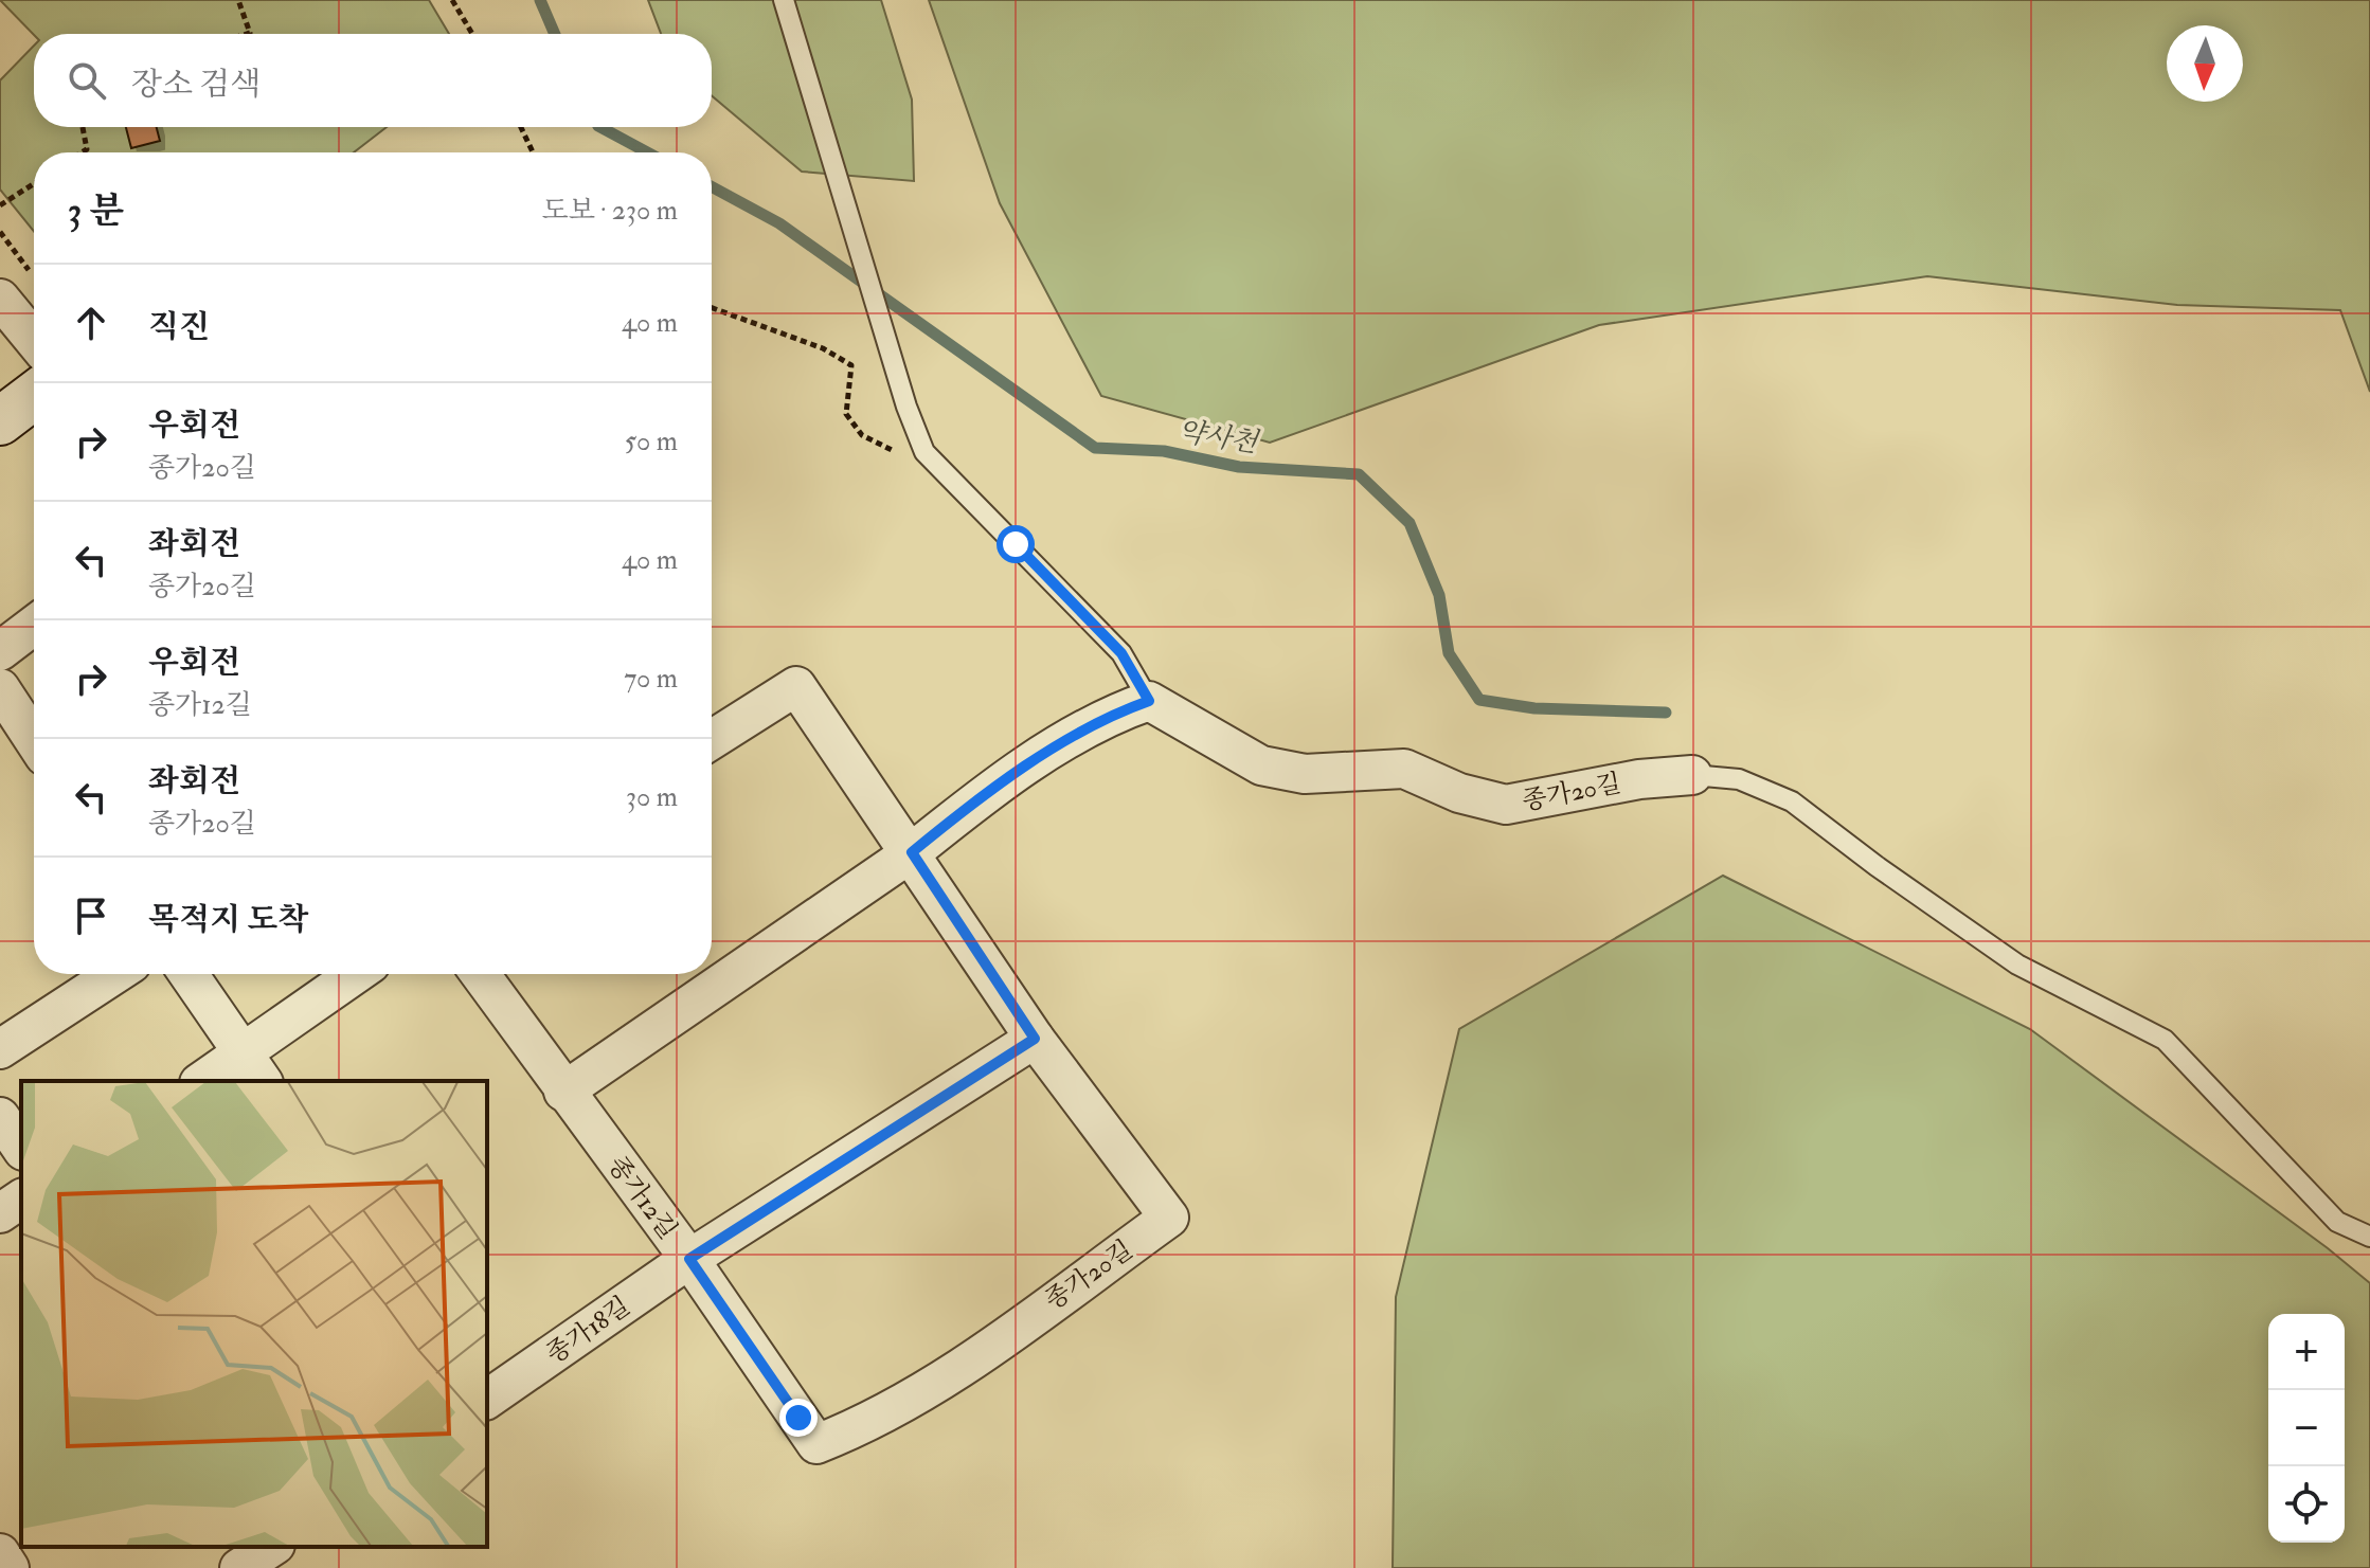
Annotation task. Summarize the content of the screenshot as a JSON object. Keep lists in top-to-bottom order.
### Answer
{
  "streets": {
    "street": ["종가20길", "종가12길", "종가18길"]
  },
  "crossings": [
    ["종가20길", "종가12길"],
    ["종가20길", "종가18길"],
    ["종가12길", "종가18길"]
  ],
  "water": ["약사천"],
  "north": "bottom",
  "page": {
    "search": "장소 검색",
    "heading": ["3 분", "도보 · 230 m"],
    "list": [
      ["직진", "40 m"],
      ["우회전", "종가20길", "50 m"],
      ["좌회전", "종가20길", "40 m"],
      ["우회전", "종가12길", "70 m"],
      ["좌회전", "종가20길", "30 m"],
      "목적지 도착"
    ],
    "map_buttons": ["+", "−"]
  }
}
